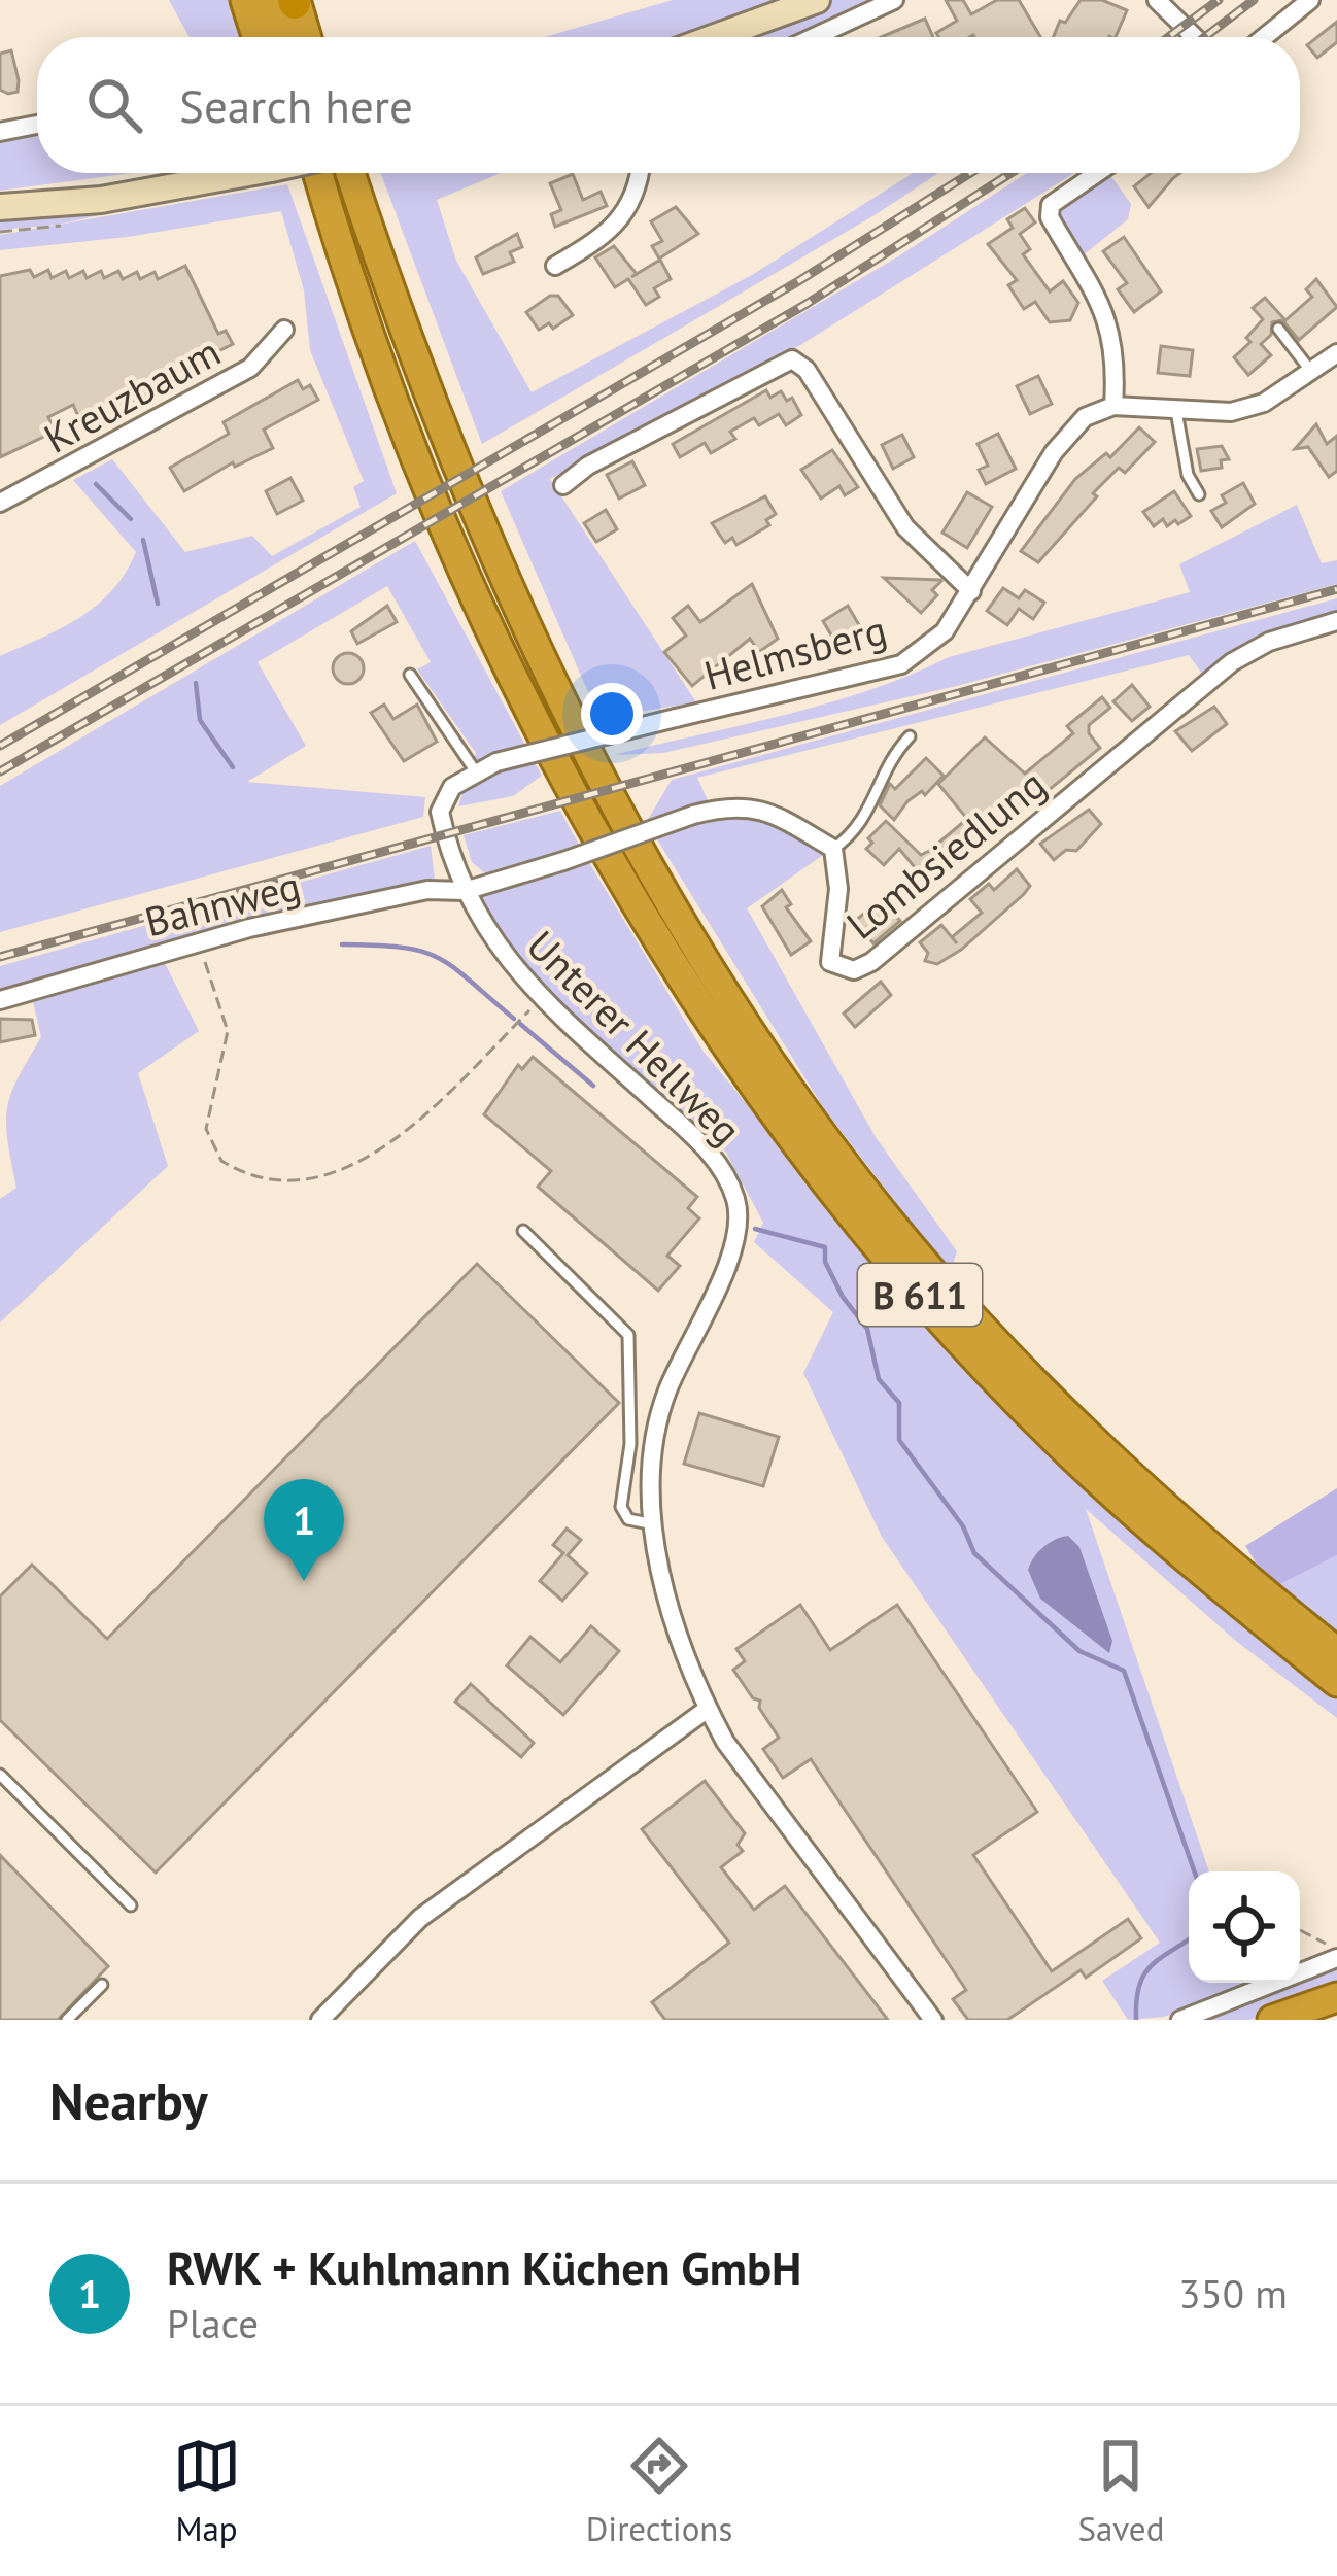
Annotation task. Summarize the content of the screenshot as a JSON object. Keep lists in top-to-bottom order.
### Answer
{
  "streets": {
    "highway": ["B 611"],
    "street": [
      "Kreuzbaum",
      "Helmsberg",
      "Lombsiedlung",
      "Bahnweg",
      "Unterer Hellweg"
    ]
  },
  "crossings": [
    ["Helmsberg", "Unterer Hellweg"],
    ["Lombsiedlung", "Bahnweg"],
    ["Lombsiedlung", "Unterer Hellweg"],
    ["Bahnweg", "Unterer Hellweg"]
  ],
  "page": {
    "search": "Search here",
    "pins": "1",
    "heading": "Nearby",
    "list": [
      {
        "mark": "1",
        "name": "RWK + Kuhlmann Küchen GmbH",
        "note": "Place",
        "value": "350 m"
      }
    ],
    "nav": ["Map", "Directions", "Saved"]
  }
}
